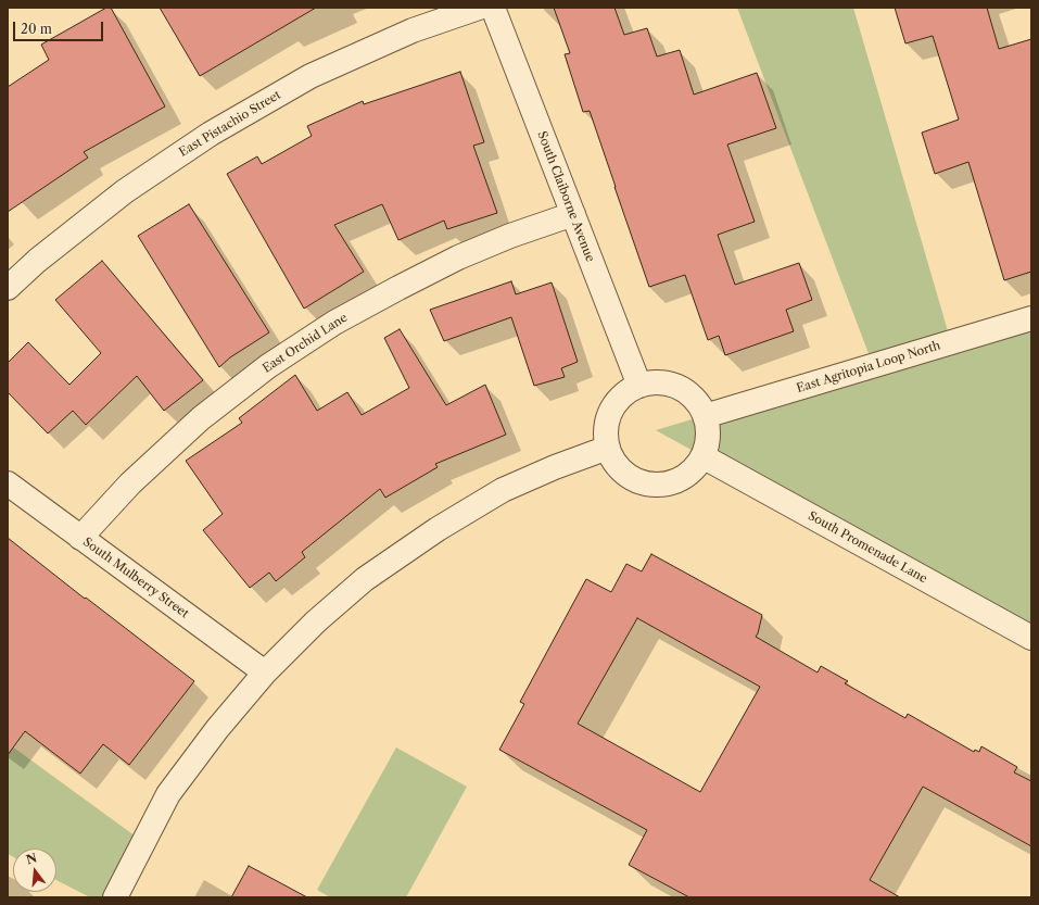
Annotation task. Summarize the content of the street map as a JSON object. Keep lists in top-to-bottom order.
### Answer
{
  "streets": {
    "street": [
      "East Pistachio Street",
      "South Claiborne Avenue",
      "East Orchid Lane",
      "East Agritopia Loop North",
      "South Promenade Lane",
      "South Mulberry Street"
    ]
  },
  "crossings": [
    ["South Claiborne Avenue", "East Orchid Lane"],
    ["South Claiborne Avenue", "East Agritopia Loop North"],
    ["South Claiborne Avenue", "South Promenade Lane"],
    ["East Orchid Lane", "South Mulberry Street"],
    ["East Agritopia Loop North", "South Promenade Lane"]
  ],
  "scale_bar": "20 m",
  "north": "top"
}
